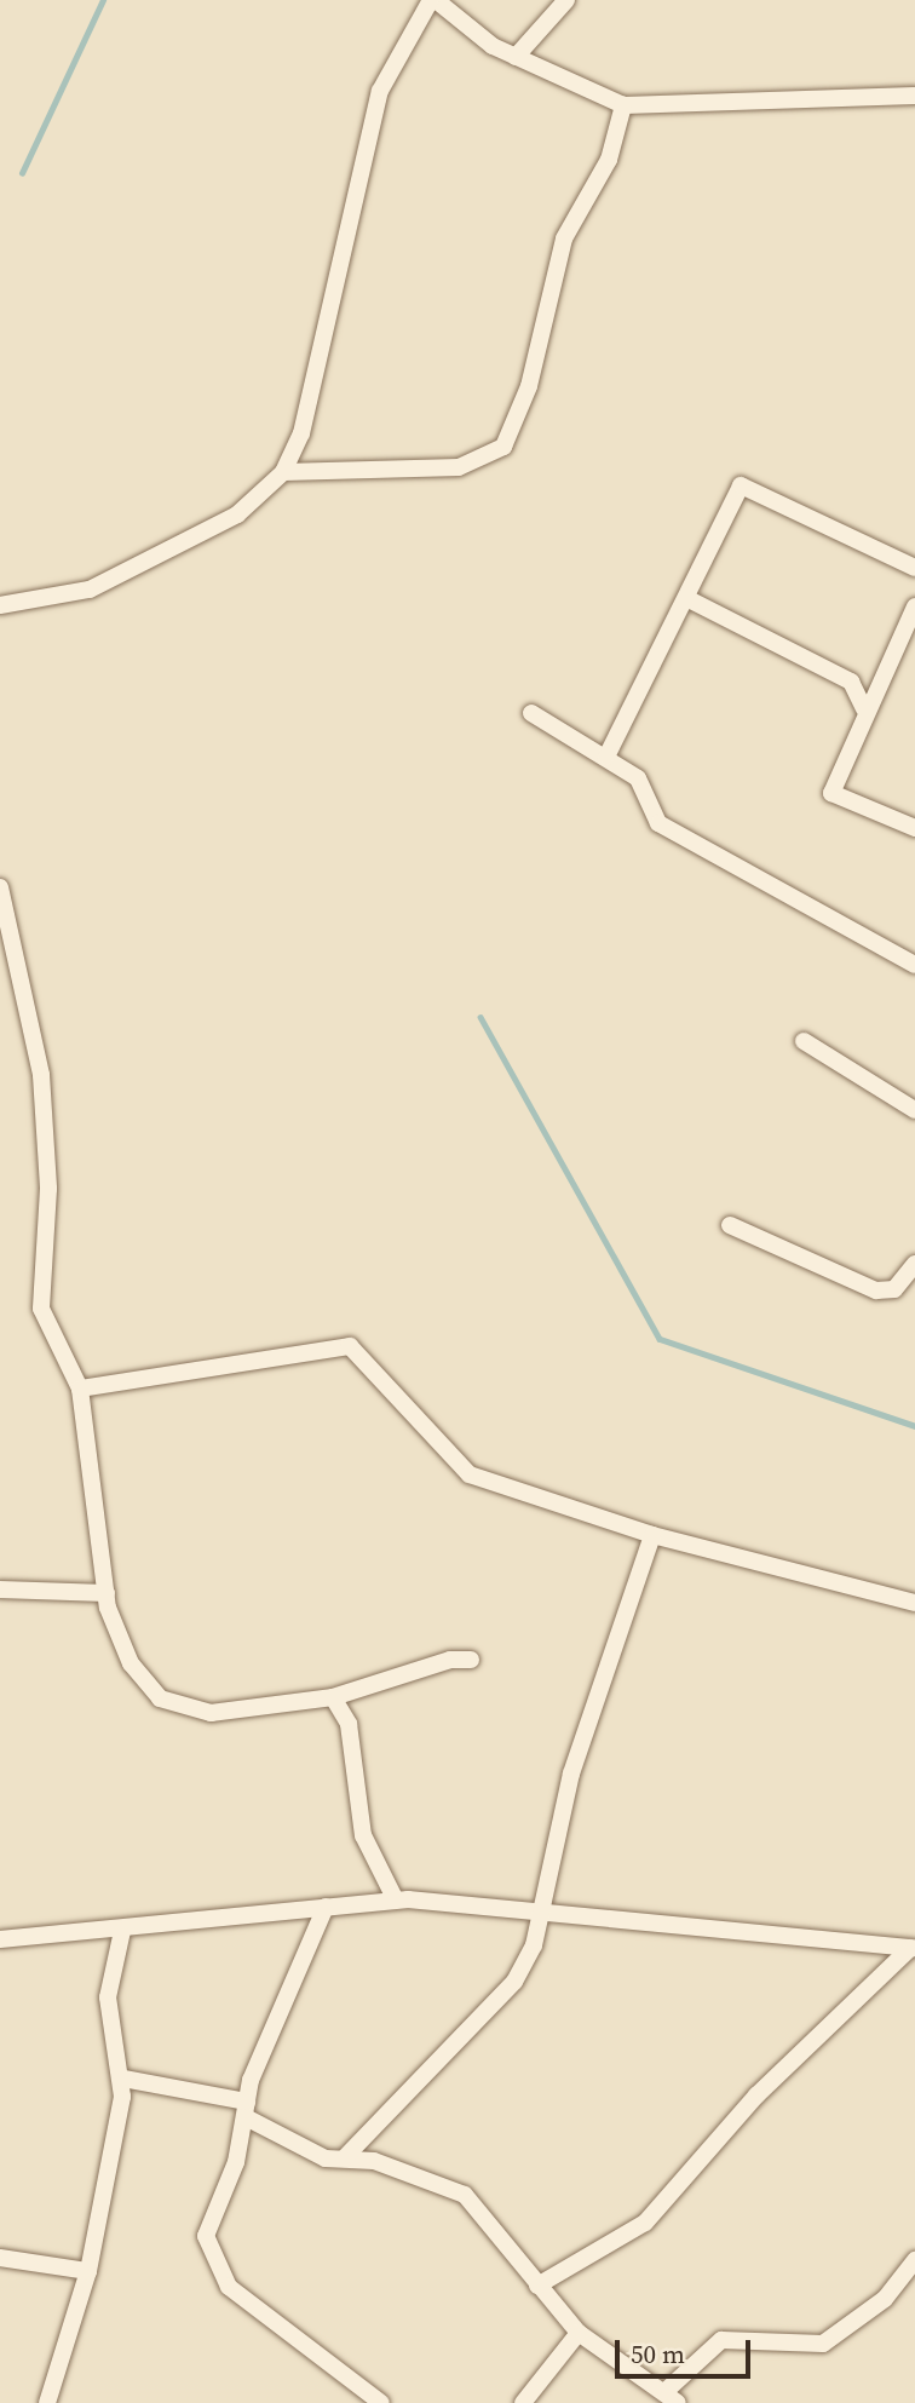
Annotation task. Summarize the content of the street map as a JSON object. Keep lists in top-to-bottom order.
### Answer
{
  "scale_bar": "50 m"
}
